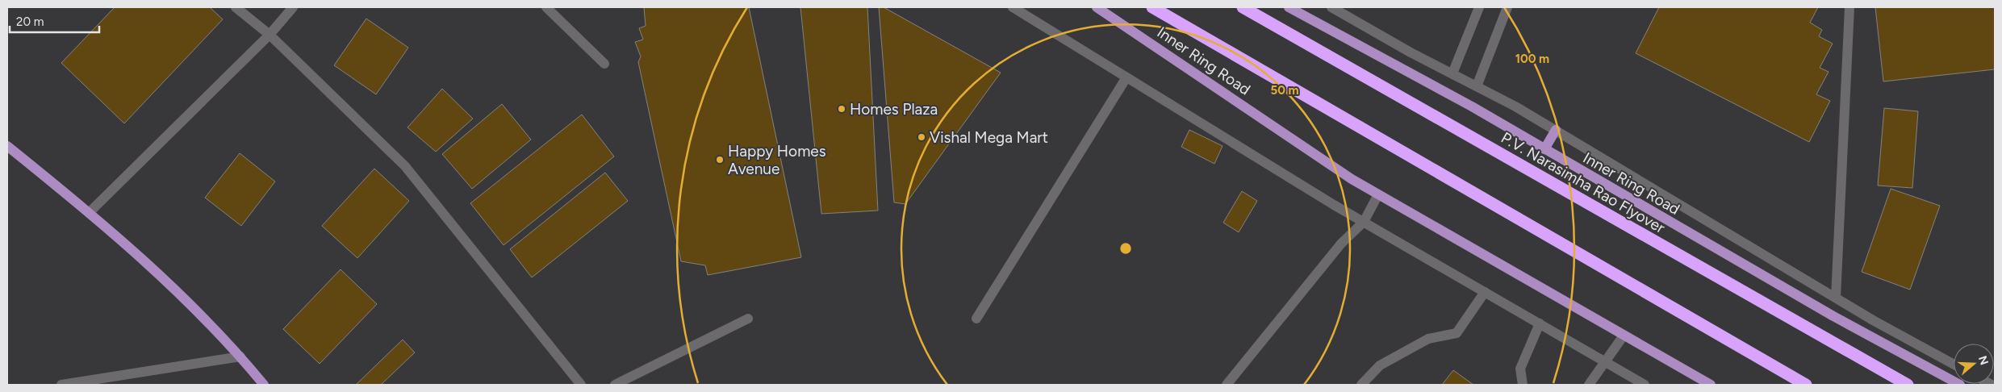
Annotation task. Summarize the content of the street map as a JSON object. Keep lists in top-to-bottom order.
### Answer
{
  "streets": {
    "highway": ["P.V. Narasimha Rao Flyover"],
    "main road": ["Inner Ring Road"]
  },
  "places": ["Homes Plaza", "Vishal Mega Mart", "Happy Homes Avenue"],
  "scale_bar": "20 m",
  "north": "right",
  "rings": ["100 m", "50 m"]
}
